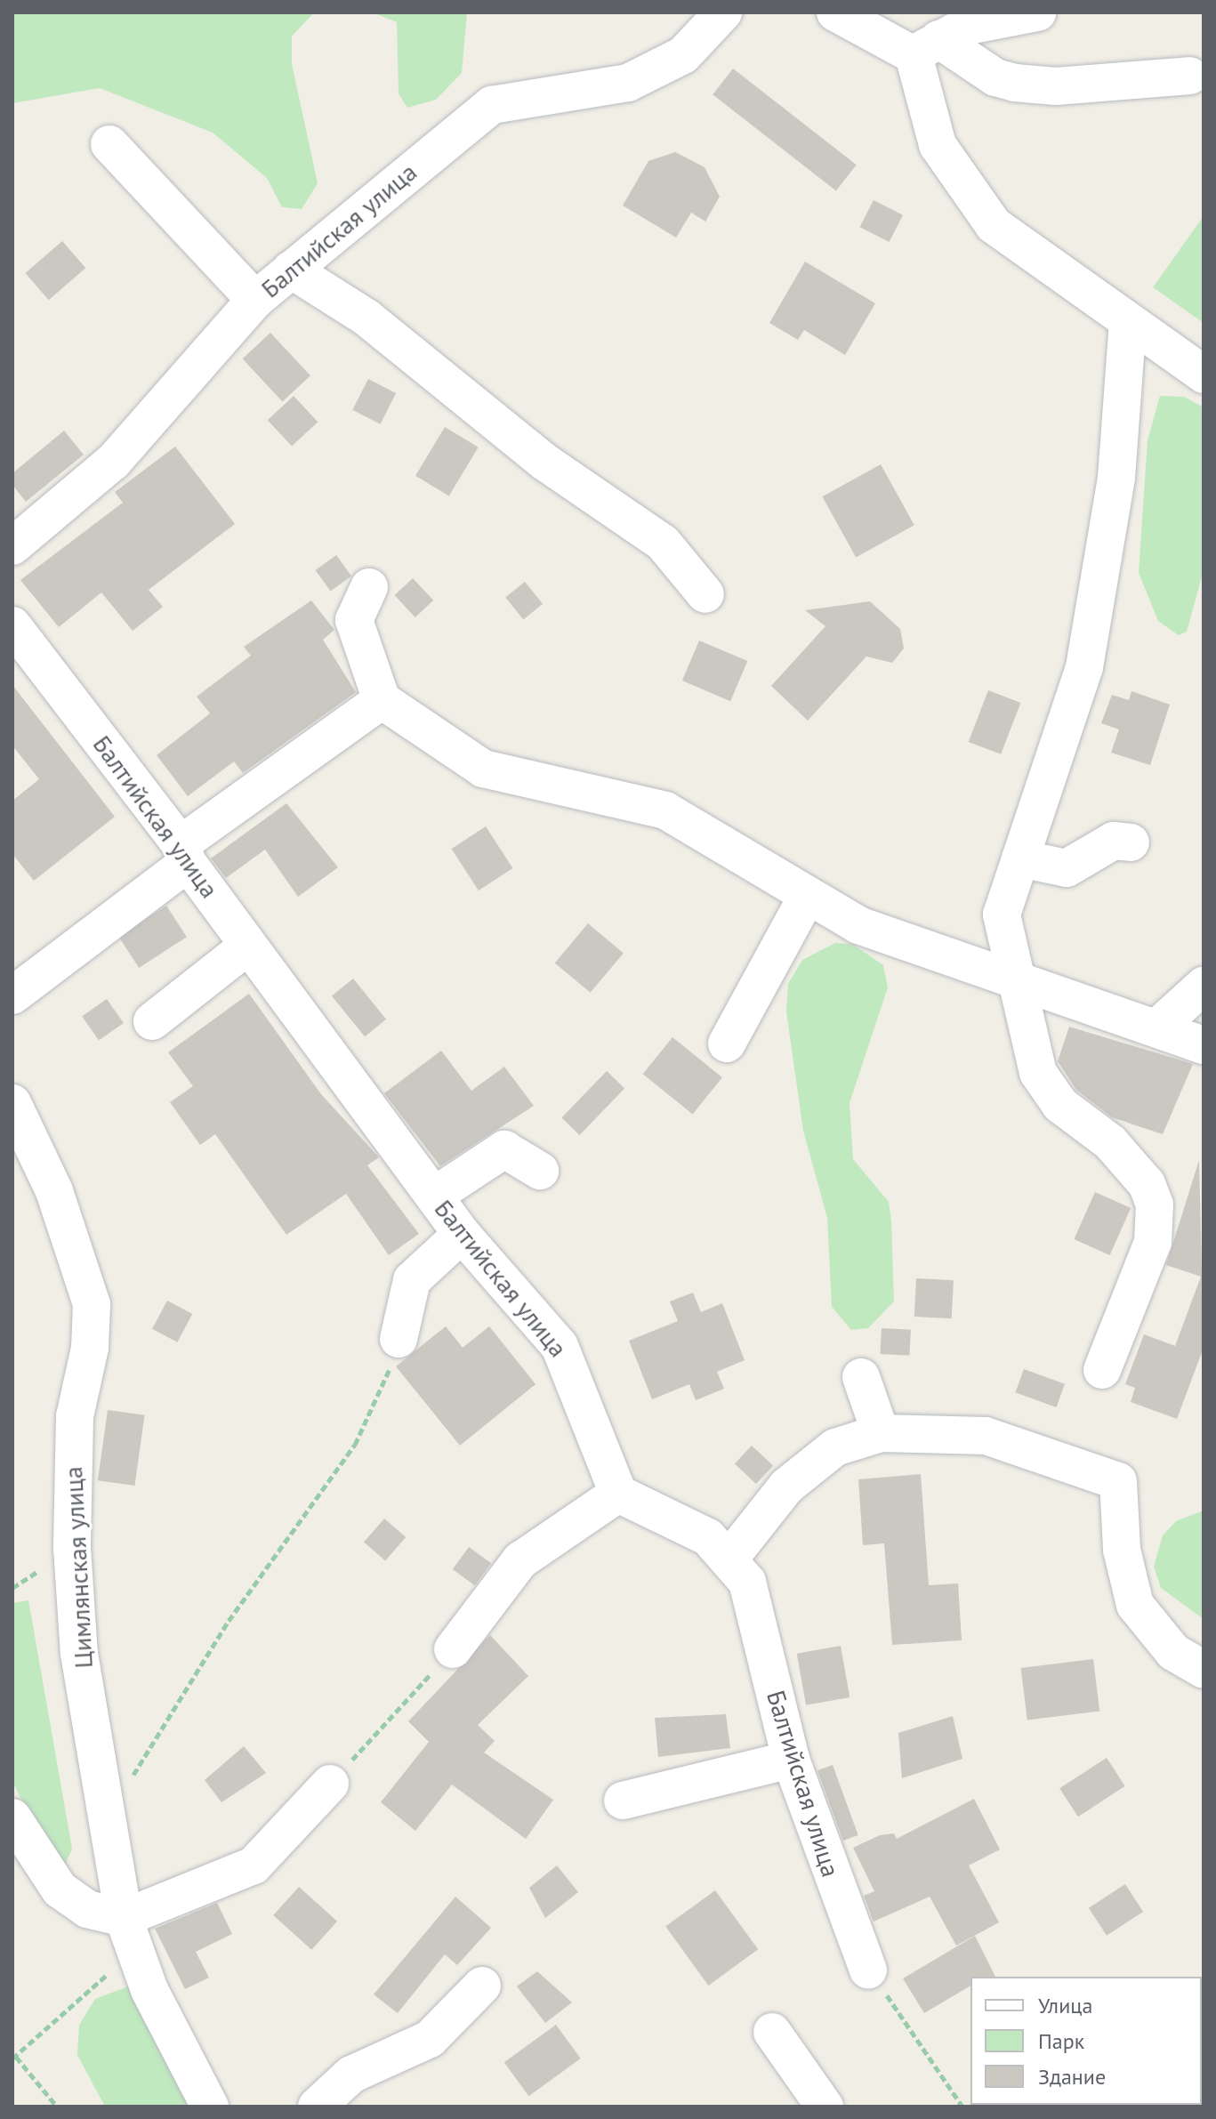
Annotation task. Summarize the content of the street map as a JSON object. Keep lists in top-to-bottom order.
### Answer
{
  "streets": {
    "street": ["Балтийская улица", "Цимлянская улица"]
  },
  "legend": ["Улица", "Парк", "Здание"]
}
